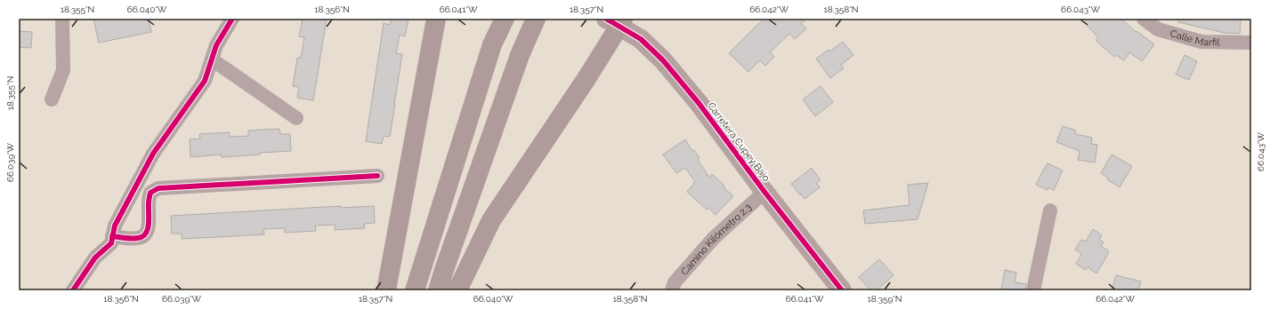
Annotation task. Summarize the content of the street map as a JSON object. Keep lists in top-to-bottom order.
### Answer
{
  "streets": {
    "street": ["Calle Marfil", "Carretera Cupey Bajo", "Camino Kilómetro 2.3"]
  },
  "crossings": [
    ["Carretera Cupey Bajo", "Camino Kilómetro 2.3"]
  ],
  "coordinates": [
    "18.355°N",
    "66.040°W",
    "18.356°N",
    "66.041°W",
    "18.357°N",
    "66.042°W",
    "18.358°N",
    "66.043°W",
    "66.039°W",
    "18.359°N"
  ]
}
